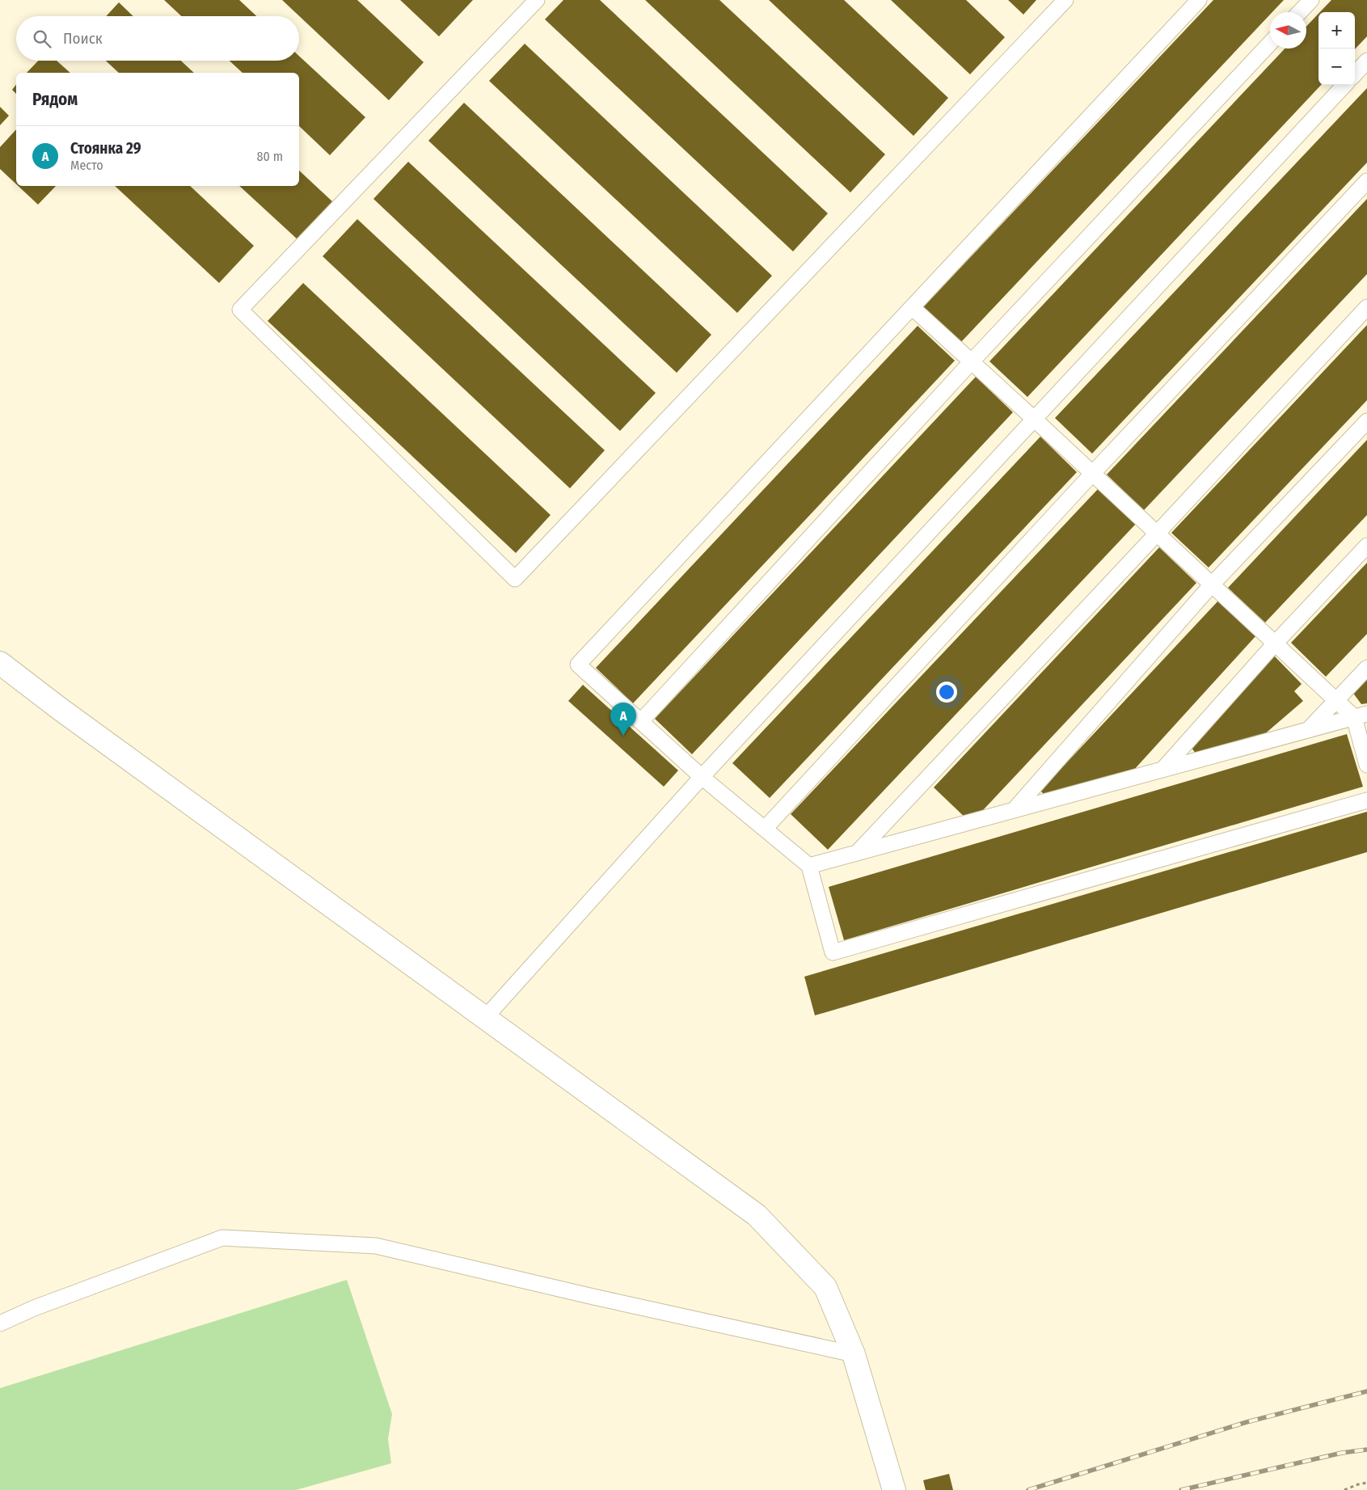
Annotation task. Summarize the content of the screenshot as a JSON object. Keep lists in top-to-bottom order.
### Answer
{
  "north": "left",
  "page": {
    "map_buttons": ["+", "−"],
    "search": "Поиск",
    "heading": "Рядом",
    "list": [
      {
        "mark": "A",
        "name": "Стоянка 29",
        "note": "Место",
        "value": "80 m"
      }
    ],
    "pins": "A"
  }
}
